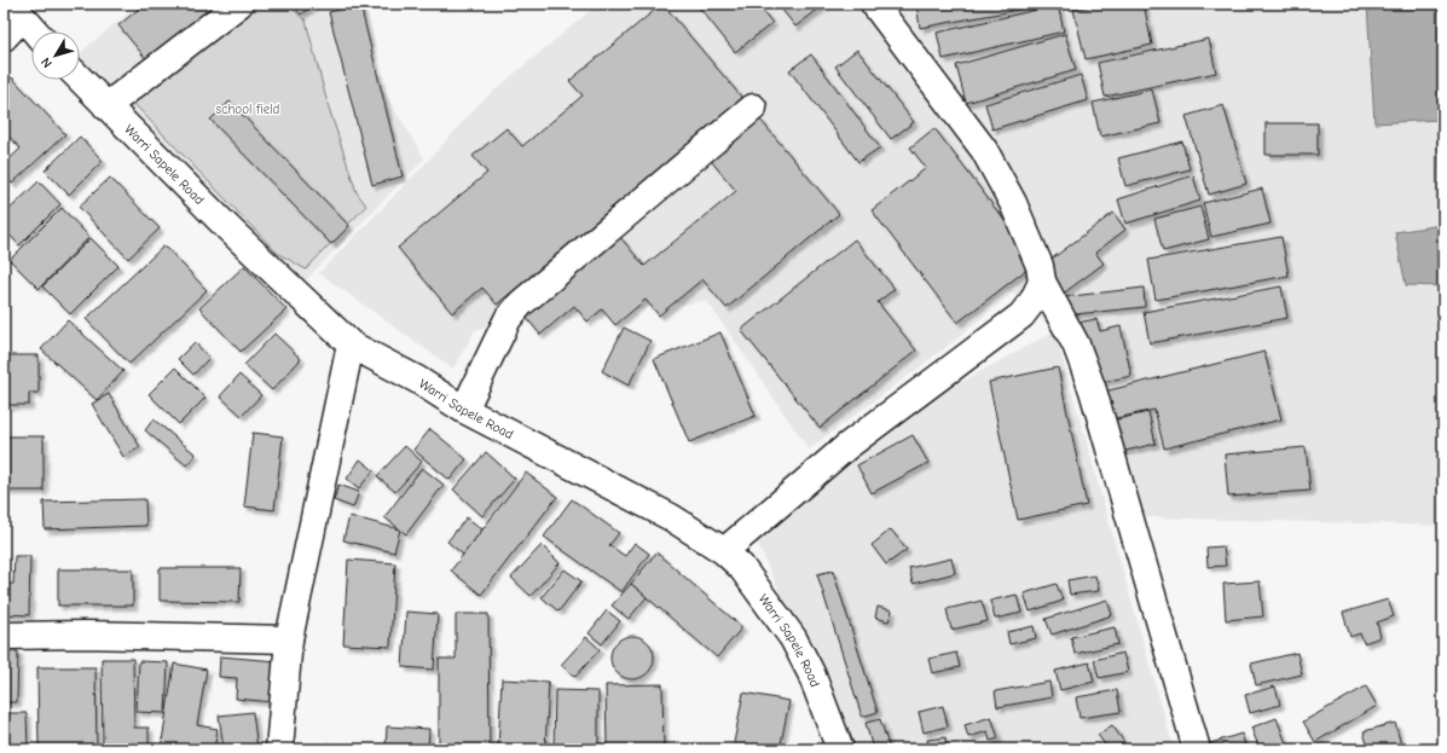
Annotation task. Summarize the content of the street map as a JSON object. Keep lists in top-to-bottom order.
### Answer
{
  "streets": {
    "street": ["Warri Sapele Road"]
  },
  "parks": ["school field"],
  "north": "bottom left"
}
